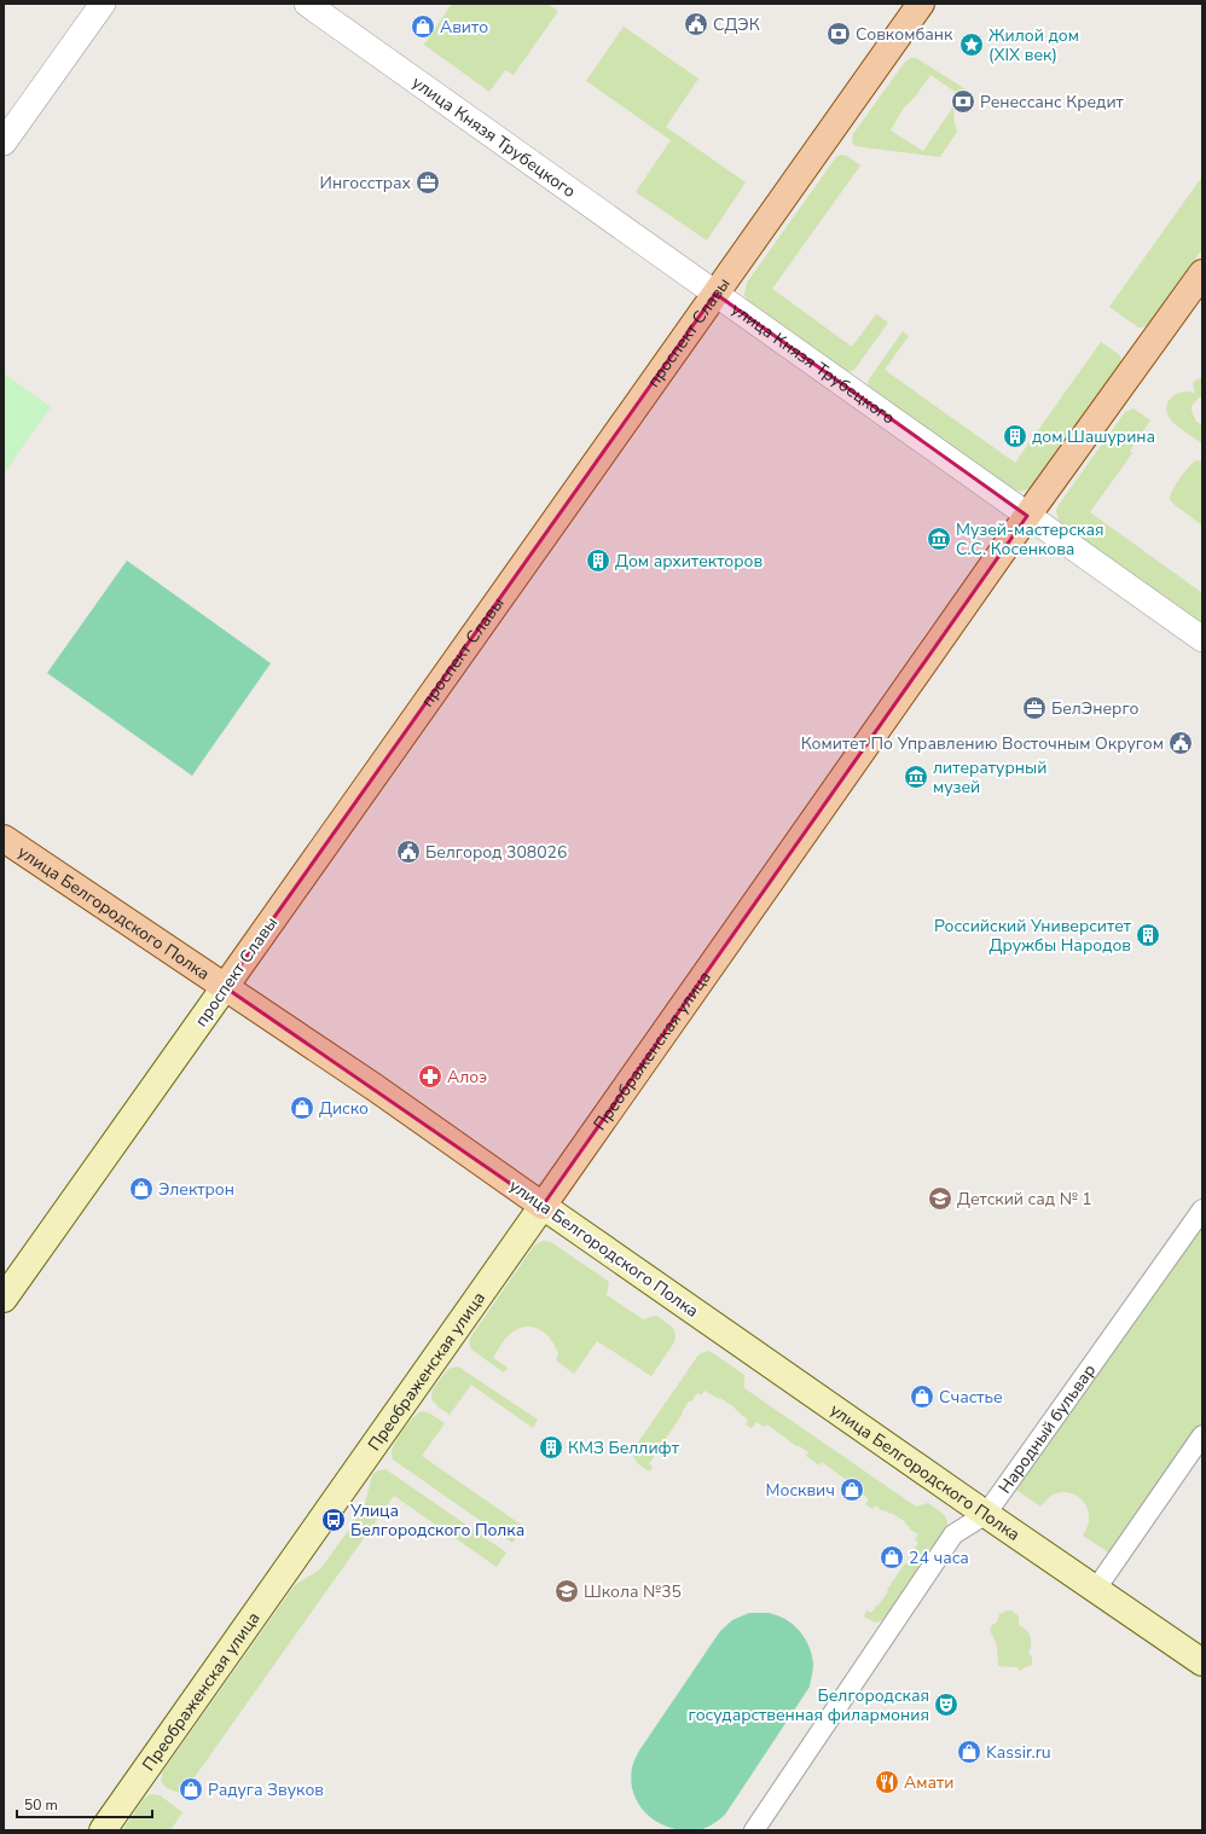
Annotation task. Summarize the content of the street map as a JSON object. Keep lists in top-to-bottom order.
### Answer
{
  "streets": {
    "main road": ["проспект Славы", "улица Белгородского Полка", "Преображенская улица"],
    "street": ["улица Князя Трубецкого", "Народный бульвар"]
  },
  "crossings": [
    ["улица Князя Трубецкого", "проспект Славы"],
    ["улица Князя Трубецкого", "Преображенская улица"],
    ["проспект Славы", "улица Белгородского Полка"],
    ["улица Белгородского Полка", "Преображенская улица"],
    ["улица Белгородского Полка", "Народный бульвар"]
  ],
  "places": {
    "public building": ["СДЭК", "Комитет По Управлению Восточным Округом", "Белгород 308026"],
    "shop": [
      "Авито",
      "Диско",
      "Электрон",
      "Счастье",
      "Москвич",
      "24 часа",
      "Kassir.ru",
      "Радуга Звуков"
    ],
    "bank": ["Совкомбанк", "Ренессанс Кредит"],
    "place": ["Жилой дом (XIX век)"],
    "office": ["Ингосстрах", "БелЭнерго"],
    "building": [
      "дом Шашурина",
      "Дом архитекторов",
      "Российский Университет Дружбы Народов",
      "КМЗ Беллифт"
    ],
    "museum": ["Музей-мастерская С.С. Косенкова", "литературный музей"],
    "pharmacy": ["Алоэ"],
    "school or university": ["Детский сад № 1", "Школа №35"],
    "bus stop": ["Улица Белгородского Полка"],
    "theatre": ["Белгородская государственная филармония"],
    "restaurant": ["Амати"]
  },
  "scale_bar": "50 m"
}
